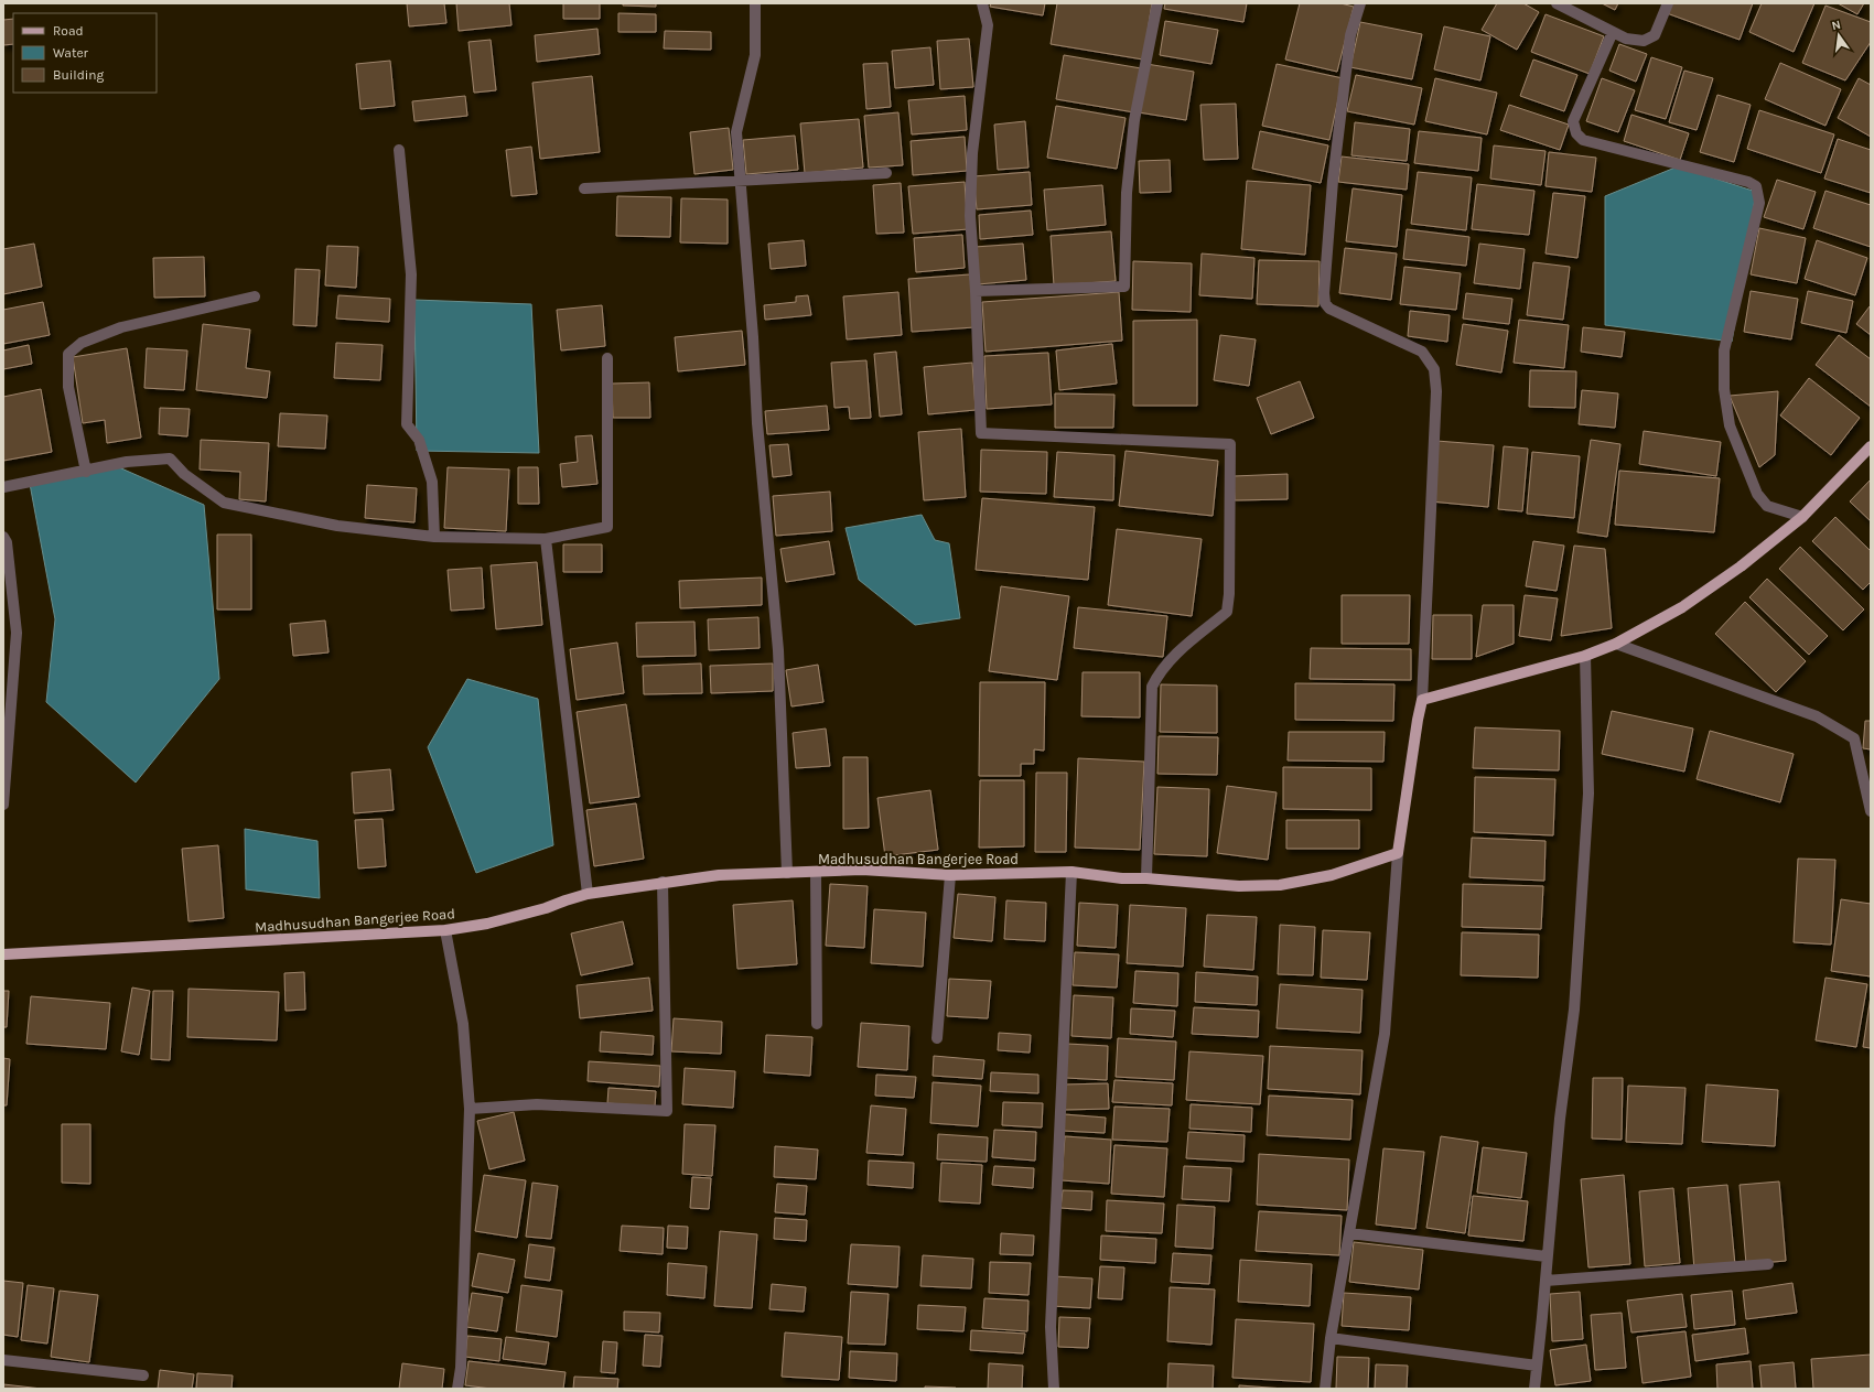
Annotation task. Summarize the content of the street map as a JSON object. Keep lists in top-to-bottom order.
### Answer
{
  "streets": {
    "main road": ["Madhusudhan Bangerjee Road"]
  },
  "legend": ["Road", "Water", "Building"],
  "north": "top"
}
